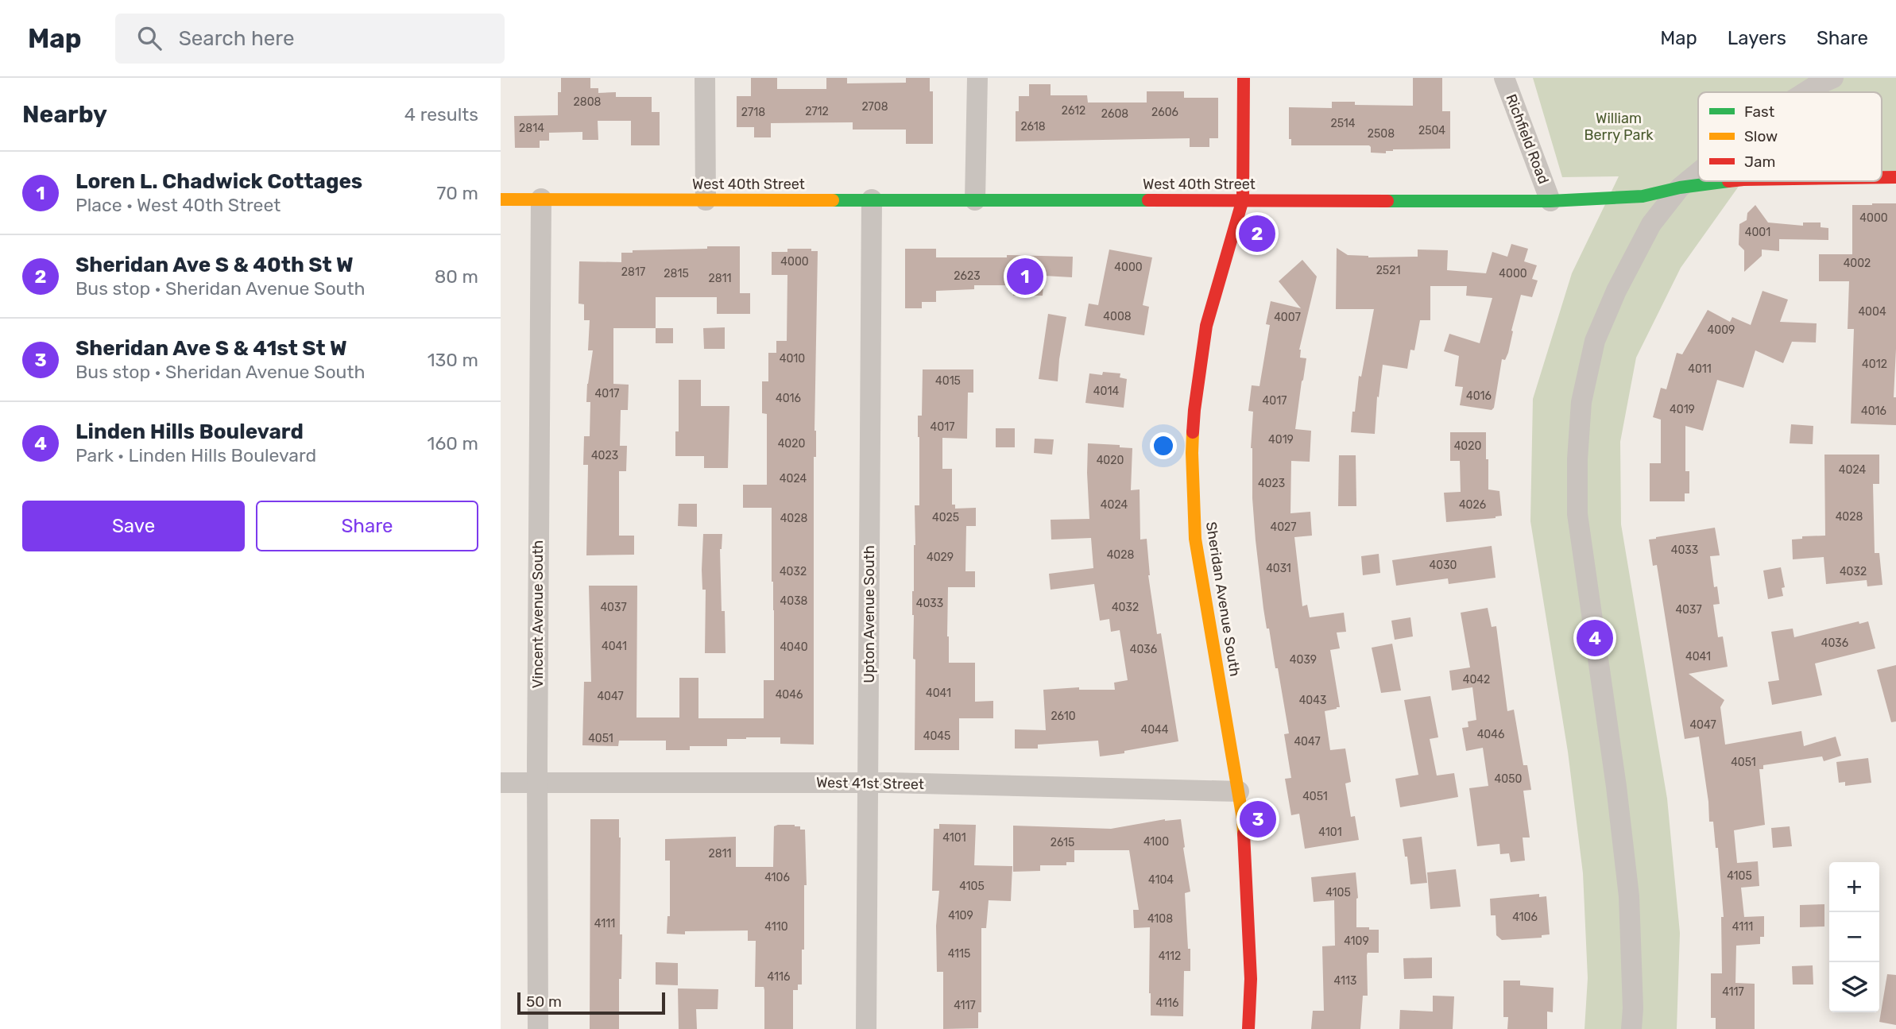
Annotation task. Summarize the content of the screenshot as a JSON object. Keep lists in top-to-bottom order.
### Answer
{
  "streets": {
    "street": [
      "Richfield Road",
      "West 40th Street",
      "Sheridan Avenue South",
      "Vincent Avenue South",
      "Upton Avenue South",
      "West 41st Street"
    ]
  },
  "crossings": [
    ["Richfield Road", "West 40th Street"],
    ["West 40th Street", "Sheridan Avenue South"],
    ["West 40th Street", "Vincent Avenue South"],
    ["West 40th Street", "Upton Avenue South"],
    ["Sheridan Avenue South", "West 41st Street"],
    ["Vincent Avenue South", "West 41st Street"],
    ["Upton Avenue South", "West 41st Street"]
  ],
  "parks": ["William Berry Park"],
  "house_numbers": [
    "2808",
    "2708",
    "2612",
    "2712",
    "2718",
    "2606",
    "2608",
    "2514",
    "2618",
    "2814",
    "2504",
    "2508",
    "4000",
    "4001",
    "4000",
    "4002",
    "4000",
    "2521",
    "2817",
    "2815",
    "4000",
    "2623",
    "2811",
    "4004",
    "4008",
    "4007",
    "4009",
    "4010",
    "4012",
    "4011",
    "4015",
    "4014",
    "4017",
    "4016",
    "4016",
    "4017",
    "4019",
    "4016",
    "4017",
    "4019",
    "4020",
    "4020",
    "4023",
    "4020",
    "4024",
    "4024",
    "4023",
    "4024",
    "4026",
    "4028",
    "4025",
    "4028",
    "4027",
    "4033",
    "4028",
    "4029",
    "4030",
    "4031",
    "4032",
    "4032",
    "4038",
    "4033",
    "4037",
    "4032",
    "4037",
    "4036",
    "4041",
    "4040",
    "4036",
    "4041",
    "4039",
    "4042",
    "4041",
    "4046",
    "4047",
    "4043",
    "2610",
    "4047",
    "4044",
    "4046",
    "4045",
    "4051",
    "4047",
    "4051",
    "4050",
    "4051",
    "4101",
    "4101",
    "4100",
    "2615",
    "2811",
    "4105",
    "4106",
    "4104",
    "4105",
    "4105",
    "4109",
    "4106",
    "4108",
    "4111",
    "4110",
    "4111",
    "4109",
    "4115",
    "4112",
    "4116",
    "4113",
    "4117",
    "4116",
    "4117"
  ],
  "legend": ["Fast", "Slow", "Jam"],
  "scale_bar": "50 m",
  "page": {
    "header": "Map",
    "search": "Search here",
    "nav": ["Map", "Layers", "Share"],
    "heading": ["Nearby", "4 results"],
    "list": [
      {
        "mark": "1",
        "name": "Loren L. Chadwick Cottages",
        "note": "Place · West 40th Street",
        "value": "70 m"
      },
      {
        "mark": "2",
        "name": "Sheridan Ave S & 40th St W",
        "note": "Bus stop · Sheridan Avenue South",
        "value": "80 m"
      },
      {
        "mark": "3",
        "name": "Sheridan Ave S & 41st St W",
        "note": "Bus stop · Sheridan Avenue South",
        "value": "130 m"
      },
      {
        "mark": "4",
        "name": "Linden Hills Boulevard",
        "note": "Park · Linden Hills Boulevard",
        "value": "160 m"
      }
    ],
    "pins": [
      "2",
      "1",
      "4",
      "3"
    ],
    "buttons": ["Save", "Share"],
    "map_buttons": ["+", "−"],
    "scale": "50 m"
  }
}
